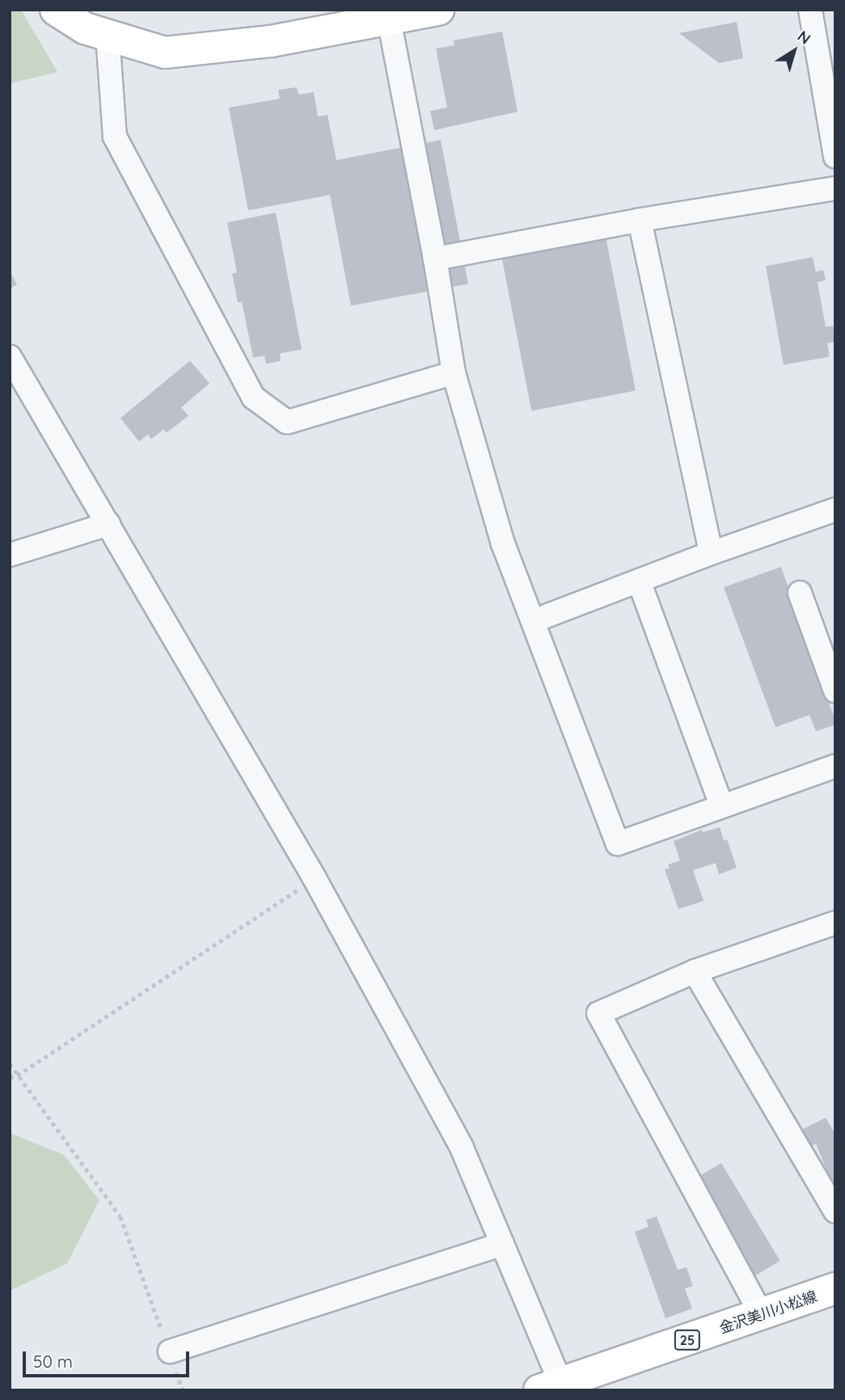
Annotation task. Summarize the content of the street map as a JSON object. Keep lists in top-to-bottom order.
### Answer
{
  "streets": {
    "street": ["金沢美川小松線", "25"]
  },
  "scale_bar": "50 m",
  "north": "top right"
}
